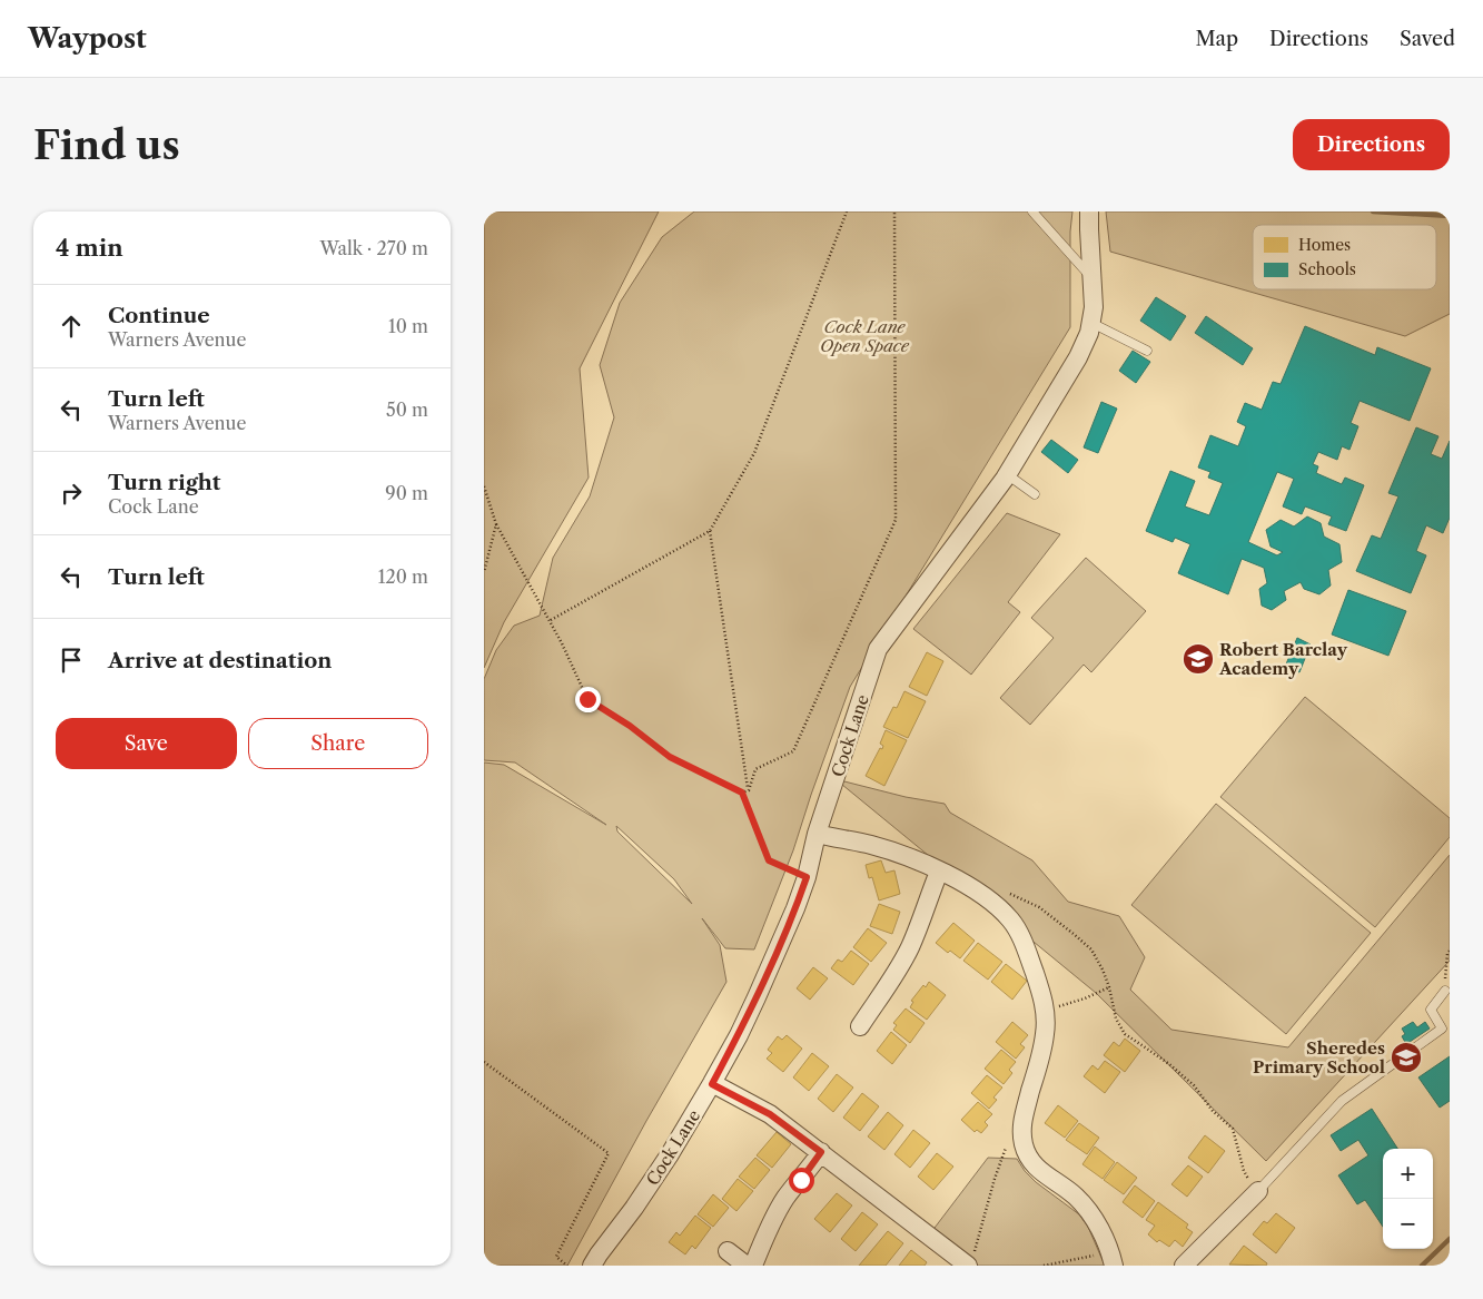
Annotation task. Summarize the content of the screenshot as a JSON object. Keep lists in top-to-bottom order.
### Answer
{
  "streets": {
    "street": ["Cock Lane"]
  },
  "parks": ["Cock Lane Open Space"],
  "places": {
    "school or university": ["Robert Barclay Academy", "Sheredes Primary School"]
  },
  "legend": ["Homes", "Schools"],
  "page": {
    "header": "Waypost",
    "nav": ["Map", "Directions", "Saved"],
    "buttons": [
      "Directions",
      ["Save", "Share"]
    ],
    "title": "Find us",
    "heading": ["4 min", "Walk · 270 m"],
    "list": [
      ["Continue", "Warners Avenue", "10 m"],
      ["Turn left", "Warners Avenue", "50 m"],
      ["Turn right", "Cock Lane", "90 m"],
      ["Turn left", "120 m"],
      "Arrive at destination"
    ],
    "map_buttons": ["+", "−"]
  }
}
